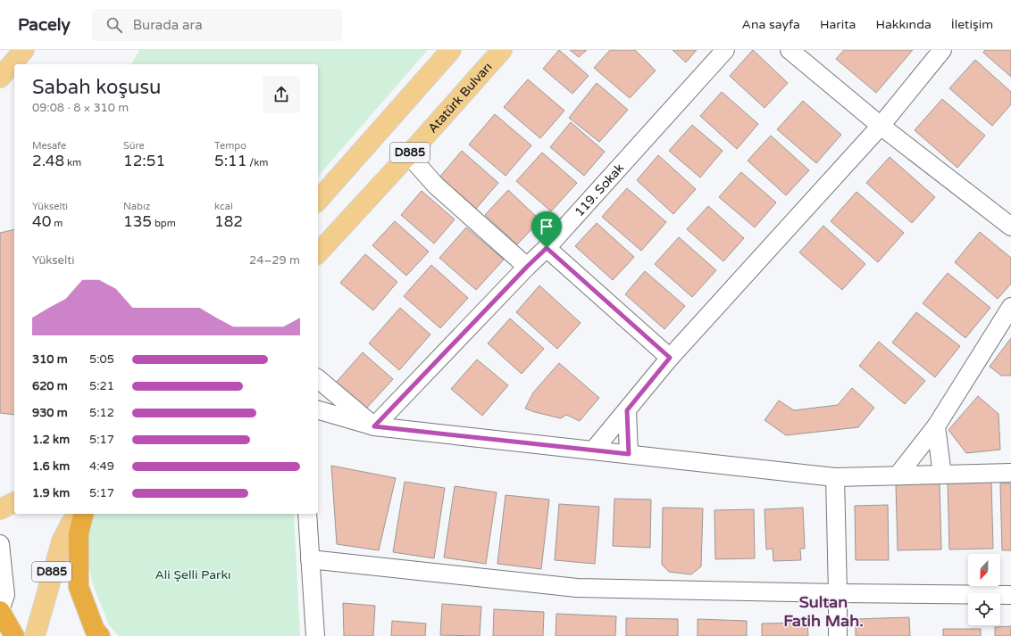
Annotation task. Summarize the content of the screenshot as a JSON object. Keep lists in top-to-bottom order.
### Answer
{
  "streets": {
    "main road": ["Atatürk Bulvarı", "D885"],
    "street": ["119. Sokak"]
  },
  "districts": ["Sultan Fatih Mah."],
  "parks": ["Ali Şelli Parkı"],
  "north": "bottom",
  "page": {
    "header": "Pacely",
    "search": "Burada ara",
    "nav": [
      "Ana sayfa",
      "Harita",
      "Hakkında",
      "İletişim"
    ],
    "heading": ["Sabah koşusu", "09:08 · 8 × 310 m"],
    "stats": [
      ["Mesafe", "2.48 km"],
      ["Süre", "12:51"],
      ["Tempo", "5:11 /km"],
      ["Yükselti", "40 m"],
      ["Nabız", "135 bpm"],
      ["kcal", "182"]
    ],
    "chart": ["Yükselti", "24–29 m"],
    "list": [
      {
        "name": "310 m",
        "note": "5:05"
      },
      {
        "name": "620 m",
        "note": "5:21"
      },
      {
        "name": "930 m",
        "note": "5:12"
      },
      {
        "name": "1.2 km",
        "note": "5:17"
      },
      {
        "name": "1.6 km",
        "note": "4:49"
      },
      {
        "name": "1.9 km",
        "note": "5:17"
      }
    ]
  }
}
